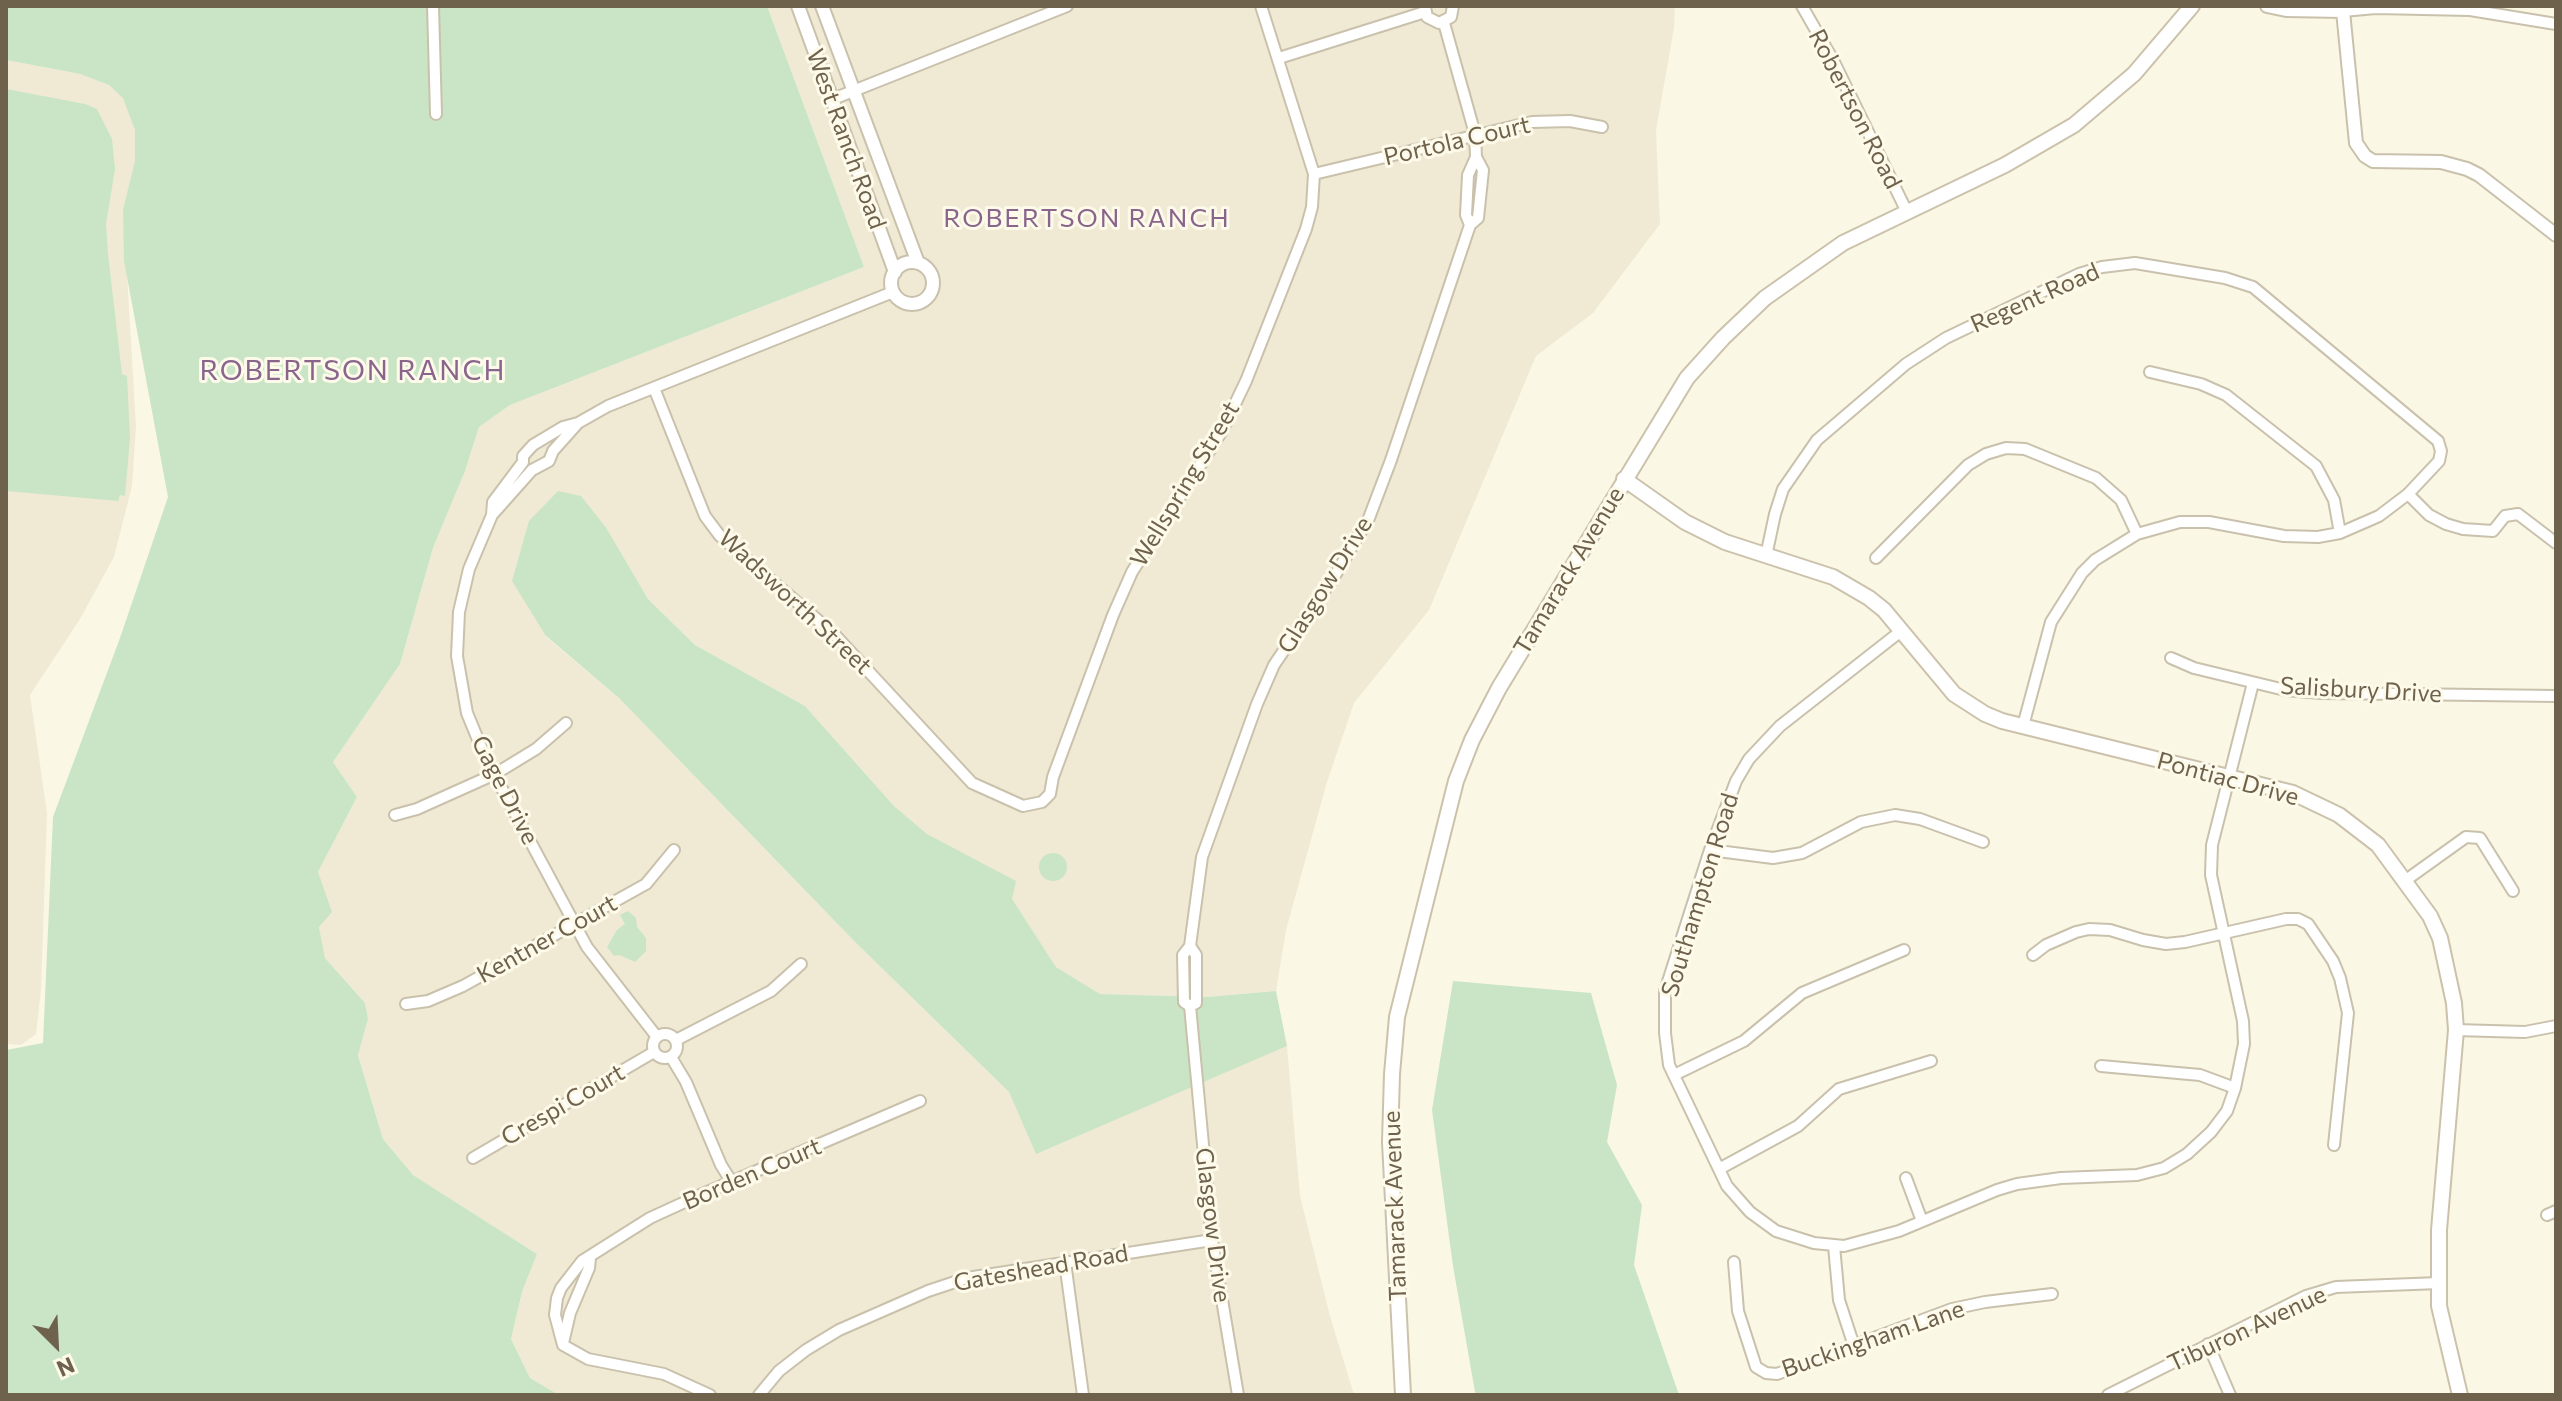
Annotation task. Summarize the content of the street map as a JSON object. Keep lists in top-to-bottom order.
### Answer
{
  "streets": {
    "main road": ["Tamarack Avenue", "Pontiac Drive"],
    "street": [
      "Robertson Road",
      "West Ranch Road",
      "Portola Court",
      "Regent Road",
      "Wellspring Street",
      "Glasgow Drive",
      "Wadsworth Street",
      "Salisbury Drive",
      "Gage Drive",
      "Southampton Road",
      "Kentner Court",
      "Crespi Court",
      "Borden Court",
      "Gateshead Road",
      "Tiburon Avenue",
      "Buckingham Lane"
    ]
  },
  "crossings": [
    ["Robertson Road", "Tamarack Avenue"],
    ["West Ranch Road", "Gage Drive"],
    ["Portola Court", "Wellspring Street"],
    ["Portola Court", "Glasgow Drive"],
    ["Regent Road", "Pontiac Drive"],
    ["Wellspring Street", "Wadsworth Street"],
    ["Tamarack Avenue", "Pontiac Drive"],
    ["Glasgow Drive", "Gateshead Road"],
    ["Wadsworth Street", "Gage Drive"],
    ["Salisbury Drive", "Southampton Road"],
    ["Pontiac Drive", "Southampton Road"],
    ["Pontiac Drive", "Tiburon Avenue"],
    ["Gage Drive", "Kentner Court"],
    ["Gage Drive", "Crespi Court"]
  ],
  "districts": ["ROBERTSON RANCH", "ROBERTSON RANCH"],
  "north": "bottom right"
}
